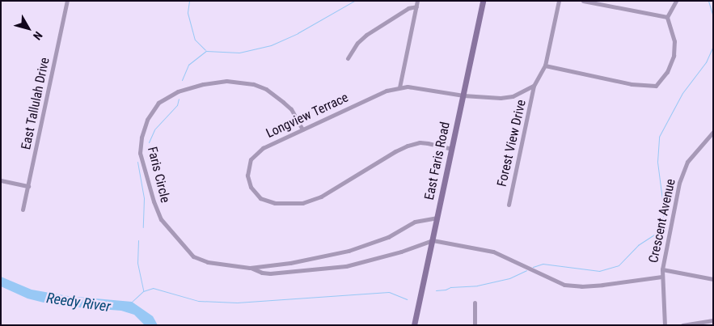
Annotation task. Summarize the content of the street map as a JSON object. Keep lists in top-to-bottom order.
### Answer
{
  "streets": {
    "main road": ["East Faris Road"],
    "street": [
      "East Tallulah Drive",
      "Longview Terrace",
      "Forest View Drive",
      "Faris Circle",
      "Crescent Avenue"
    ]
  },
  "crossings": [
    ["Longview Terrace", "Forest View Drive"],
    ["Longview Terrace", "East Faris Road"],
    ["Longview Terrace", "Faris Circle"],
    ["East Faris Road", "Faris Circle"]
  ],
  "water": ["Reedy River"],
  "north": "bottom right"
}
